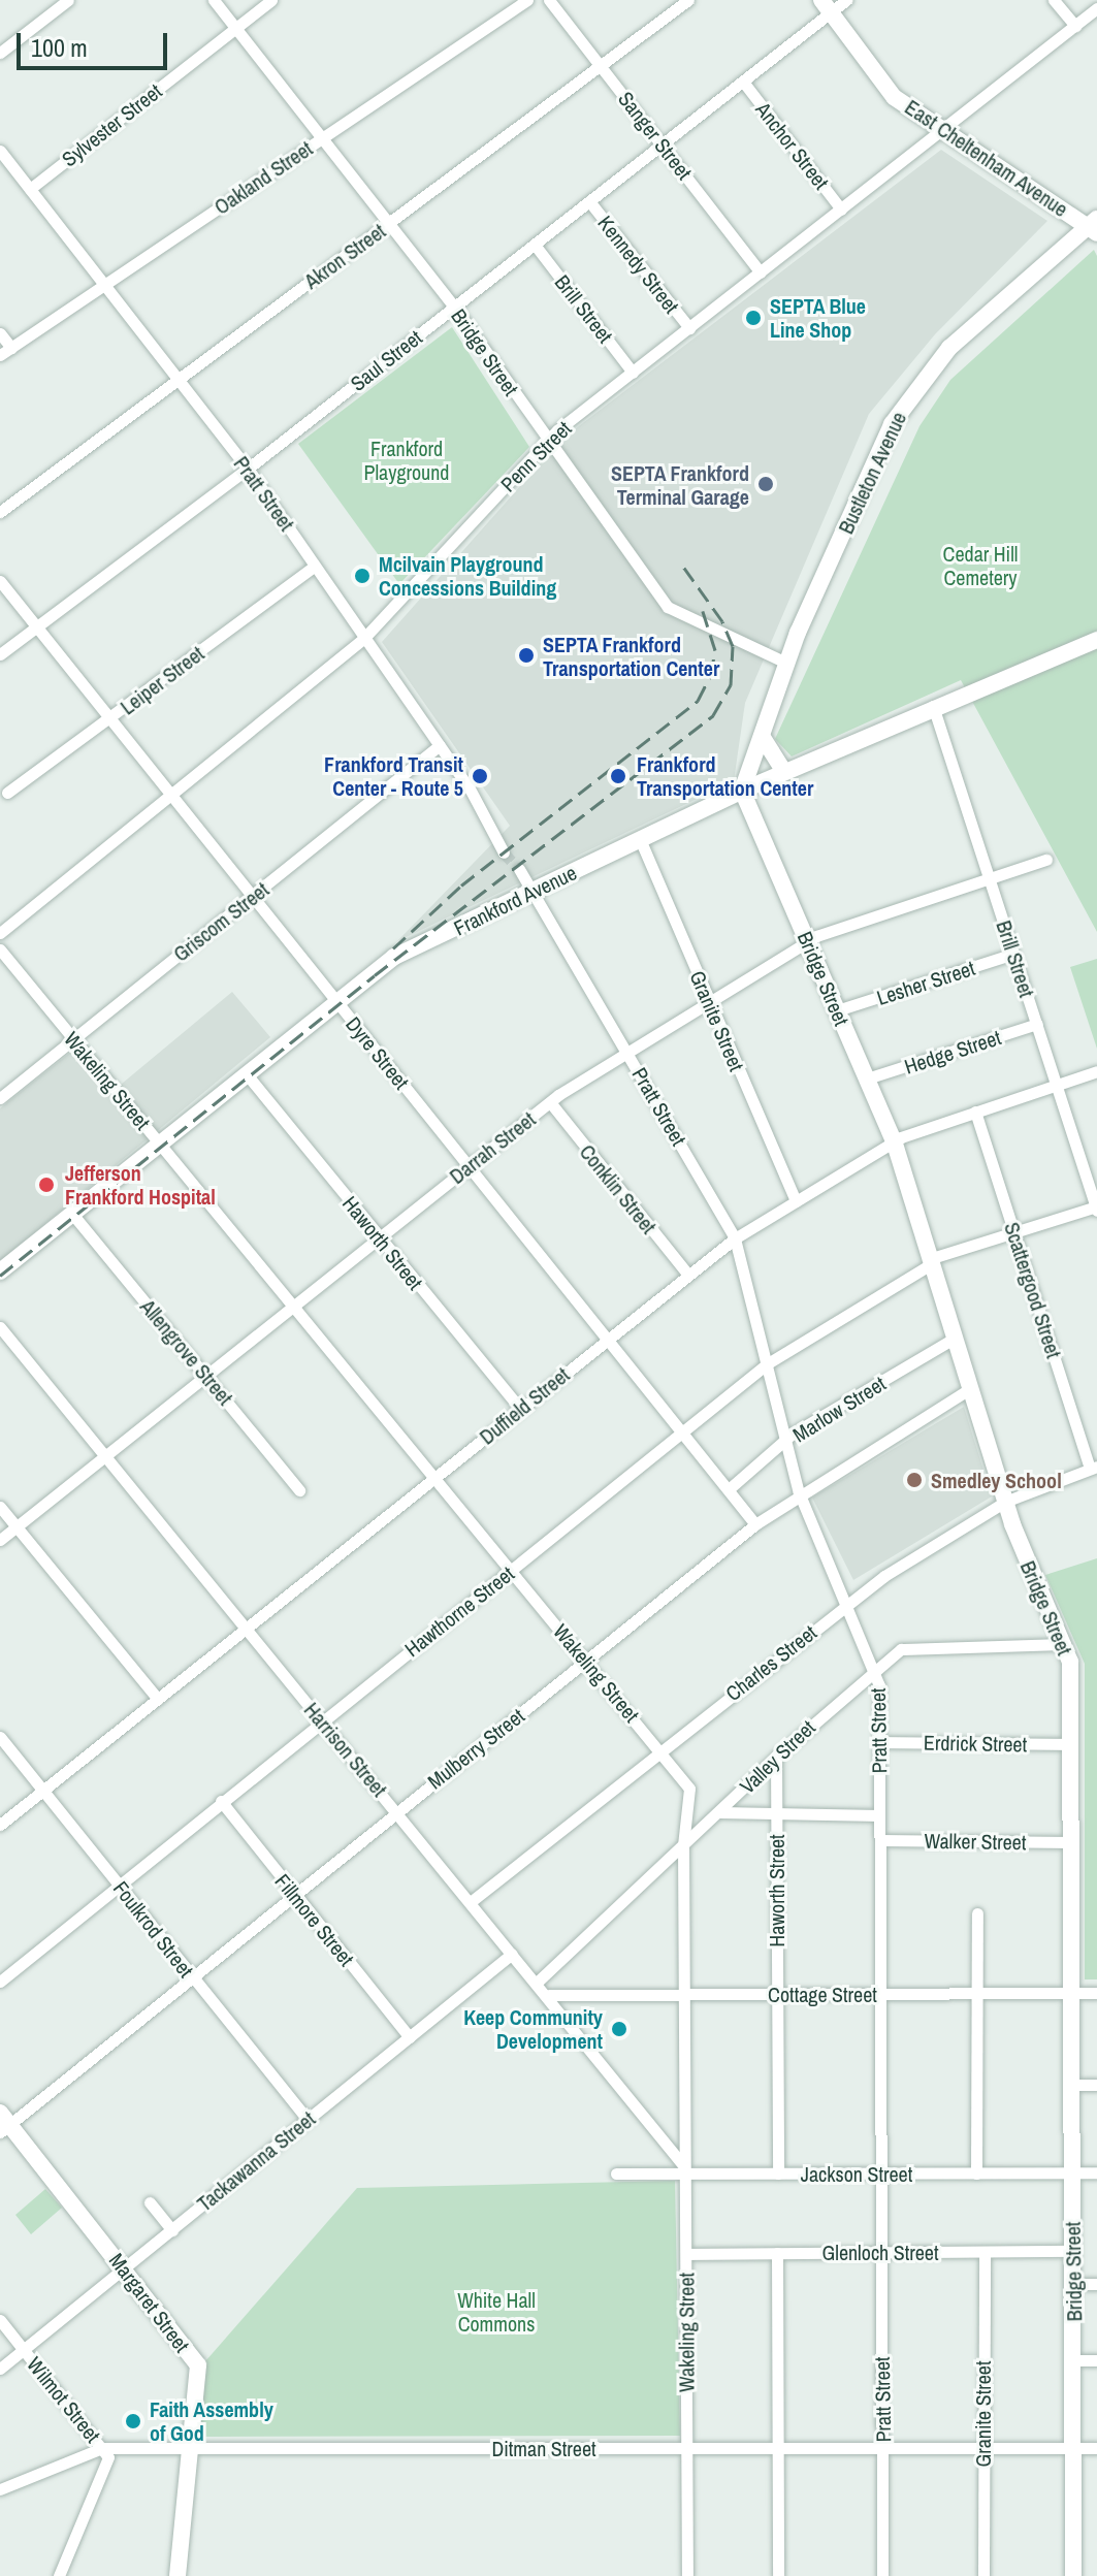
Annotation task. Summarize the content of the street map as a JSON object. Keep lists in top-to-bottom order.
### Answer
{
  "streets": {
    "main road": [
      "East Cheltenham Avenue",
      "Bridge Street",
      "Bustleton Avenue",
      "Frankford Avenue",
      "Margaret Street"
    ],
    "street": [
      "Sylvester Street",
      "Sanger Street",
      "Anchor Street",
      "Oakland Street",
      "Akron Street",
      "Kennedy Street",
      "Brill Street",
      "Saul Street",
      "Penn Street",
      "Pratt Street",
      "Leiper Street",
      "Griscom Street",
      "Lesher Street",
      "Granite Street",
      "Hedge Street",
      "Dyre Street",
      "Wakeling Street",
      "Darrah Street",
      "Conklin Street",
      "Haworth Street",
      "Scattergood Street",
      "Allengrove Street",
      "Duffield Street",
      "Marlow Street",
      "Hawthorne Street",
      "Charles Street",
      "Erdrick Street",
      "Mulberry Street",
      "Harrison Street",
      "Valley Street",
      "Walker Street",
      "Fillmore Street",
      "Foulkrod Street",
      "Cottage Street",
      "Tackawanna Street",
      "Jackson Street",
      "Glenloch Street",
      "Wilmot Street",
      "Ditman Street"
    ]
  },
  "crossings": [
    ["Sylvester Street", "Bridge Street"],
    ["Sylvester Street", "Pratt Street"],
    ["Sanger Street", "Akron Street"],
    ["Sanger Street", "Saul Street"],
    ["Sanger Street", "Penn Street"],
    ["Anchor Street", "Saul Street"],
    ["Anchor Street", "Penn Street"],
    ["East Cheltenham Avenue", "Saul Street"],
    ["East Cheltenham Avenue", "Penn Street"],
    ["East Cheltenham Avenue", "Bustleton Avenue"],
    ["Oakland Street", "Bridge Street"],
    ["Oakland Street", "Pratt Street"],
    ["Akron Street", "Bridge Street"],
    ["Akron Street", "Pratt Street"],
    ["Kennedy Street", "Saul Street"],
    ["Kennedy Street", "Penn Street"],
    ["Brill Street", "Saul Street"],
    ["Brill Street", "Penn Street"],
    ["Brill Street", "Frankford Avenue"],
    ["Brill Street", "Lesher Street"],
    ["Brill Street", "Hedge Street"],
    ["Brill Street", "Darrah Street"],
    ["Brill Street", "Duffield Street"],
    ["Brill Street", "Hawthorne Street"],
    ["Bridge Street", "Saul Street"],
    ["Bridge Street", "Penn Street"],
    ["Bridge Street", "Bustleton Avenue"],
    ["Bridge Street", "Frankford Avenue"],
    ["Bridge Street", "Lesher Street"],
    ["Bridge Street", "Hedge Street"],
    ["Bridge Street", "Darrah Street"],
    ["Bridge Street", "Duffield Street"],
    ["Bridge Street", "Marlow Street"],
    ["Bridge Street", "Hawthorne Street"],
    ["Bridge Street", "Charles Street"],
    ["Bridge Street", "Erdrick Street"],
    ["Bridge Street", "Mulberry Street"],
    ["Bridge Street", "Valley Street"],
    ["Bridge Street", "Walker Street"],
    ["Bridge Street", "Cottage Street"],
    ["Bridge Street", "Jackson Street"],
    ["Bridge Street", "Glenloch Street"],
    ["Bridge Street", "Ditman Street"],
    ["Saul Street", "Pratt Street"],
    ["Saul Street", "Dyre Street"],
    ["Penn Street", "Pratt Street"],
    ["Penn Street", "Dyre Street"],
    ["Bustleton Avenue", "Frankford Avenue"],
    ["Pratt Street", "Leiper Street"],
    ["Pratt Street", "Frankford Avenue"],
    ["Pratt Street", "Griscom Street"],
    ["Pratt Street", "Darrah Street"],
    ["Pratt Street", "Duffield Street"],
    ["Pratt Street", "Marlow Street"],
    ["Pratt Street", "Hawthorne Street"],
    ["Pratt Street", "Charles Street"],
    ["Pratt Street", "Erdrick Street"],
    ["Pratt Street", "Mulberry Street"],
    ["Pratt Street", "Valley Street"],
    ["Pratt Street", "Walker Street"],
    ["Pratt Street", "Cottage Street"],
    ["Pratt Street", "Jackson Street"],
    ["Pratt Street", "Glenloch Street"],
    ["Pratt Street", "Ditman Street"],
    ["Leiper Street", "Dyre Street"],
    ["Frankford Avenue", "Granite Street"],
    ["Frankford Avenue", "Dyre Street"],
    ["Frankford Avenue", "Wakeling Street"],
    ["Frankford Avenue", "Haworth Street"],
    ["Frankford Avenue", "Allengrove Street"],
    ["Griscom Street", "Dyre Street"],
    ["Griscom Street", "Wakeling Street"],
    ["Granite Street", "Darrah Street"],
    ["Granite Street", "Duffield Street"],
    ["Granite Street", "Glenloch Street"],
    ["Granite Street", "Ditman Street"],
    ["Dyre Street", "Darrah Street"],
    ["Dyre Street", "Duffield Street"],
    ["Dyre Street", "Marlow Street"],
    ["Dyre Street", "Hawthorne Street"],
    ["Dyre Street", "Mulberry Street"],
    ["Wakeling Street", "Darrah Street"],
    ["Wakeling Street", "Duffield Street"],
    ["Wakeling Street", "Hawthorne Street"],
    ["Wakeling Street", "Charles Street"],
    ["Wakeling Street", "Mulberry Street"],
    ["Wakeling Street", "Harrison Street"],
    ["Wakeling Street", "Valley Street"],
    ["Wakeling Street", "Cottage Street"],
    ["Wakeling Street", "Jackson Street"],
    ["Wakeling Street", "Glenloch Street"],
    ["Wakeling Street", "Ditman Street"],
    ["Darrah Street", "Conklin Street"],
    ["Darrah Street", "Haworth Street"],
    ["Darrah Street", "Allengrove Street"],
    ["Darrah Street", "Harrison Street"],
    ["Conklin Street", "Duffield Street"],
    ["Haworth Street", "Duffield Street"],
    ["Haworth Street", "Valley Street"],
    ["Haworth Street", "Cottage Street"],
    ["Haworth Street", "Jackson Street"],
    ["Scattergood Street", "Duffield Street"],
    ["Scattergood Street", "Hawthorne Street"],
    ["Scattergood Street", "Charles Street"],
    ["Duffield Street", "Harrison Street"],
    ["Duffield Street", "Foulkrod Street"],
    ["Hawthorne Street", "Harrison Street"],
    ["Hawthorne Street", "Fillmore Street"],
    ["Hawthorne Street", "Foulkrod Street"],
    ["Charles Street", "Harrison Street"],
    ["Mulberry Street", "Harrison Street"],
    ["Mulberry Street", "Fillmore Street"],
    ["Mulberry Street", "Foulkrod Street"],
    ["Mulberry Street", "Margaret Street"],
    ["Harrison Street", "Valley Street"],
    ["Harrison Street", "Cottage Street"],
    ["Harrison Street", "Tackawanna Street"],
    ["Harrison Street", "Jackson Street"],
    ["Fillmore Street", "Tackawanna Street"],
    ["Foulkrod Street", "Tackawanna Street"],
    ["Tackawanna Street", "Margaret Street"],
    ["Tackawanna Street", "Wilmot Street"],
    ["Margaret Street", "Ditman Street"],
    ["Wilmot Street", "Ditman Street"]
  ],
  "parks": ["Frankford Playground", "Cedar Hill Cemetery", "White Hall Commons"],
  "places": [
    "SEPTA Blue Line Shop",
    "SEPTA Frankford Terminal Garage",
    "Mcilvain Playground Concessions Building",
    "SEPTA Frankford Transportation Center",
    "Frankford Transit Center - Route 5",
    "Frankford Transportation Center",
    "Jefferson Frankford Hospital",
    "Smedley School",
    "Keep Community Development",
    "Faith Assembly of God"
  ],
  "scale_bar": "100 m"
}
